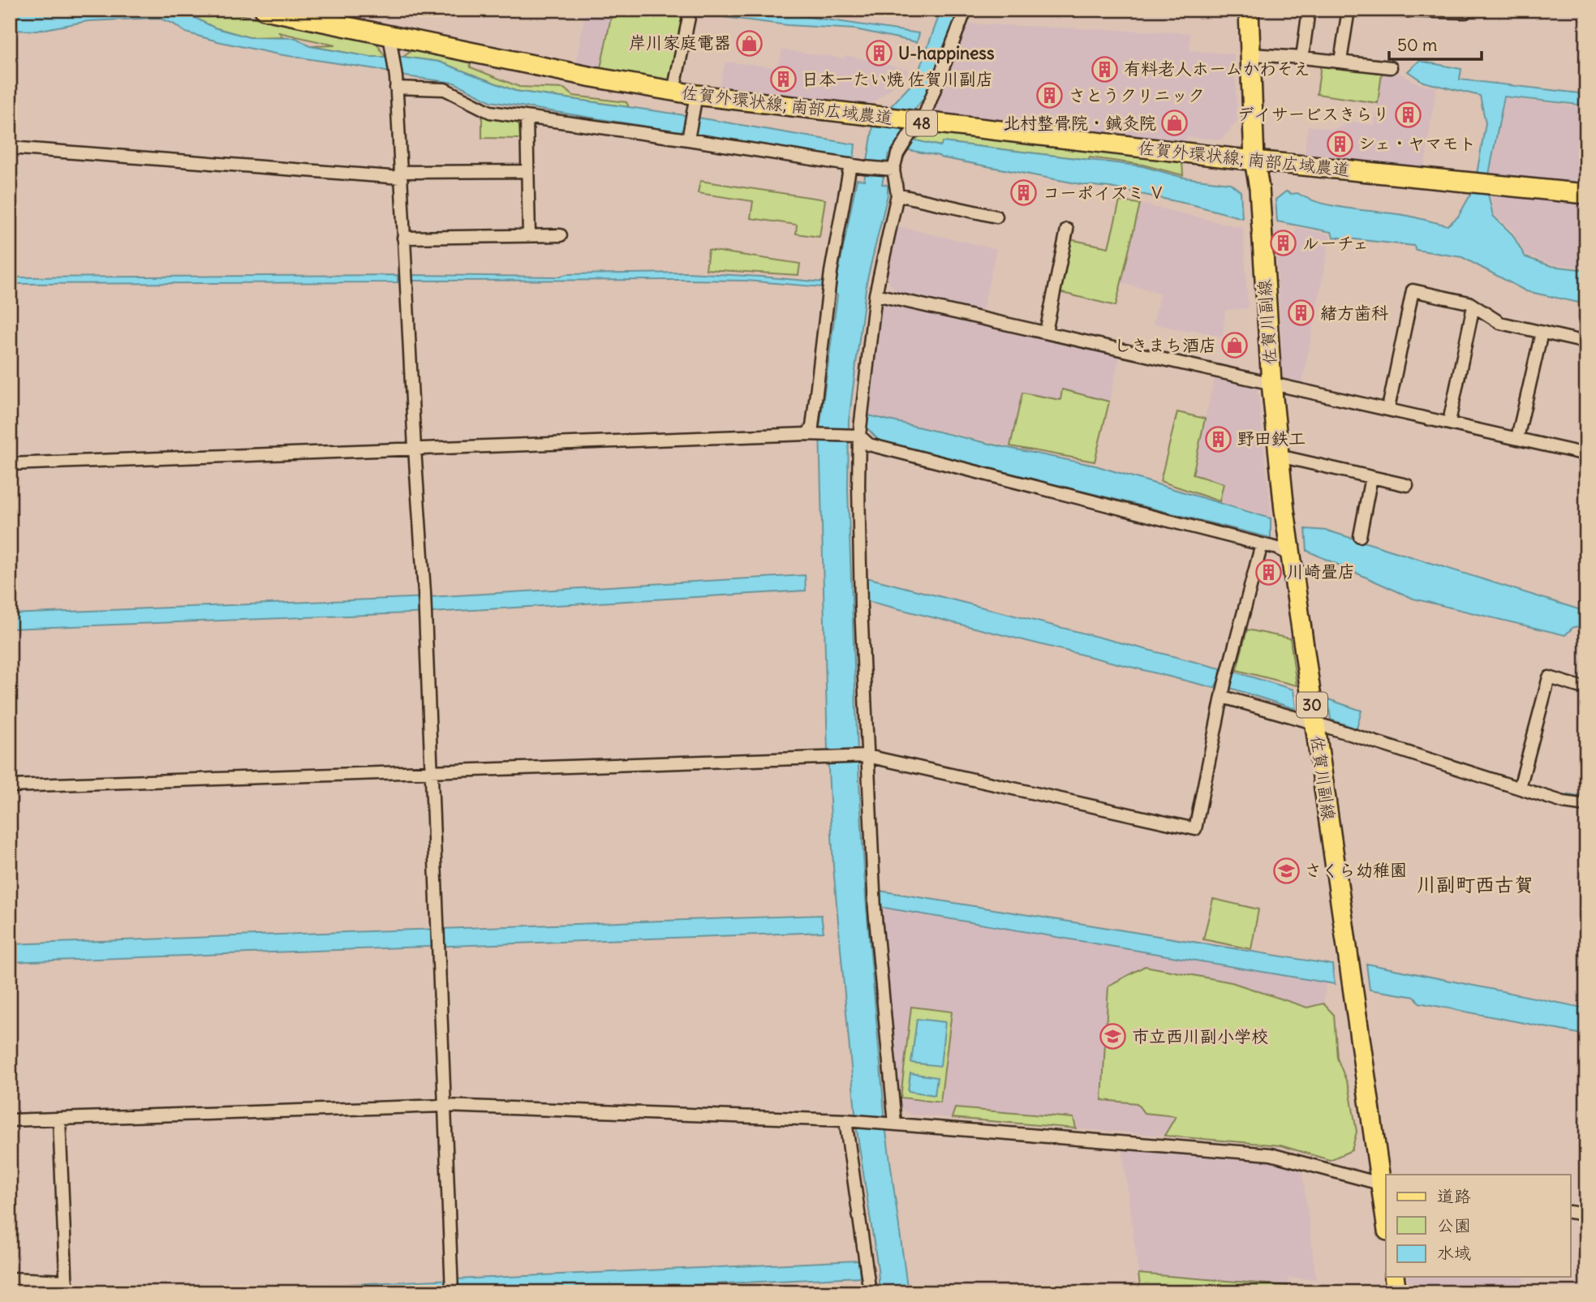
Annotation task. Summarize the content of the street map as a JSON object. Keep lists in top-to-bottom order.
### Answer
{
  "streets": {
    "main road": [
      "佐賀外環状線; 南部広域農道",
      "48",
      "佐賀川副線",
      "30"
    ]
  },
  "crossings": [
    ["佐賀外環状線; 南部広域農道", "佐賀川副線"],
    ["佐賀外環状線; 南部広域農道", "30"],
    ["佐賀川副線", "30"]
  ],
  "districts": ["川副町西古賀"],
  "places": {
    "shop": ["岸川家庭電器", "北村整骨院・鍼灸院", "しきまち酒店"],
    "building": [
      "U-happiness",
      "有料老人ホームかわそえ",
      "日本一たい焼 佐賀川副店",
      "さとうクリニック",
      "デイサービスきらり",
      "シェ・ヤマモト",
      "コーポイズミ Ⅴ",
      "ルーチェ",
      "緒方歯科",
      "野田鉄工",
      "川崎畳店"
    ],
    "school or university": ["さくら幼稚園", "市立西川副小学校"]
  },
  "legend": ["道路", "公園", "水域"],
  "scale_bar": "50 m"
}
